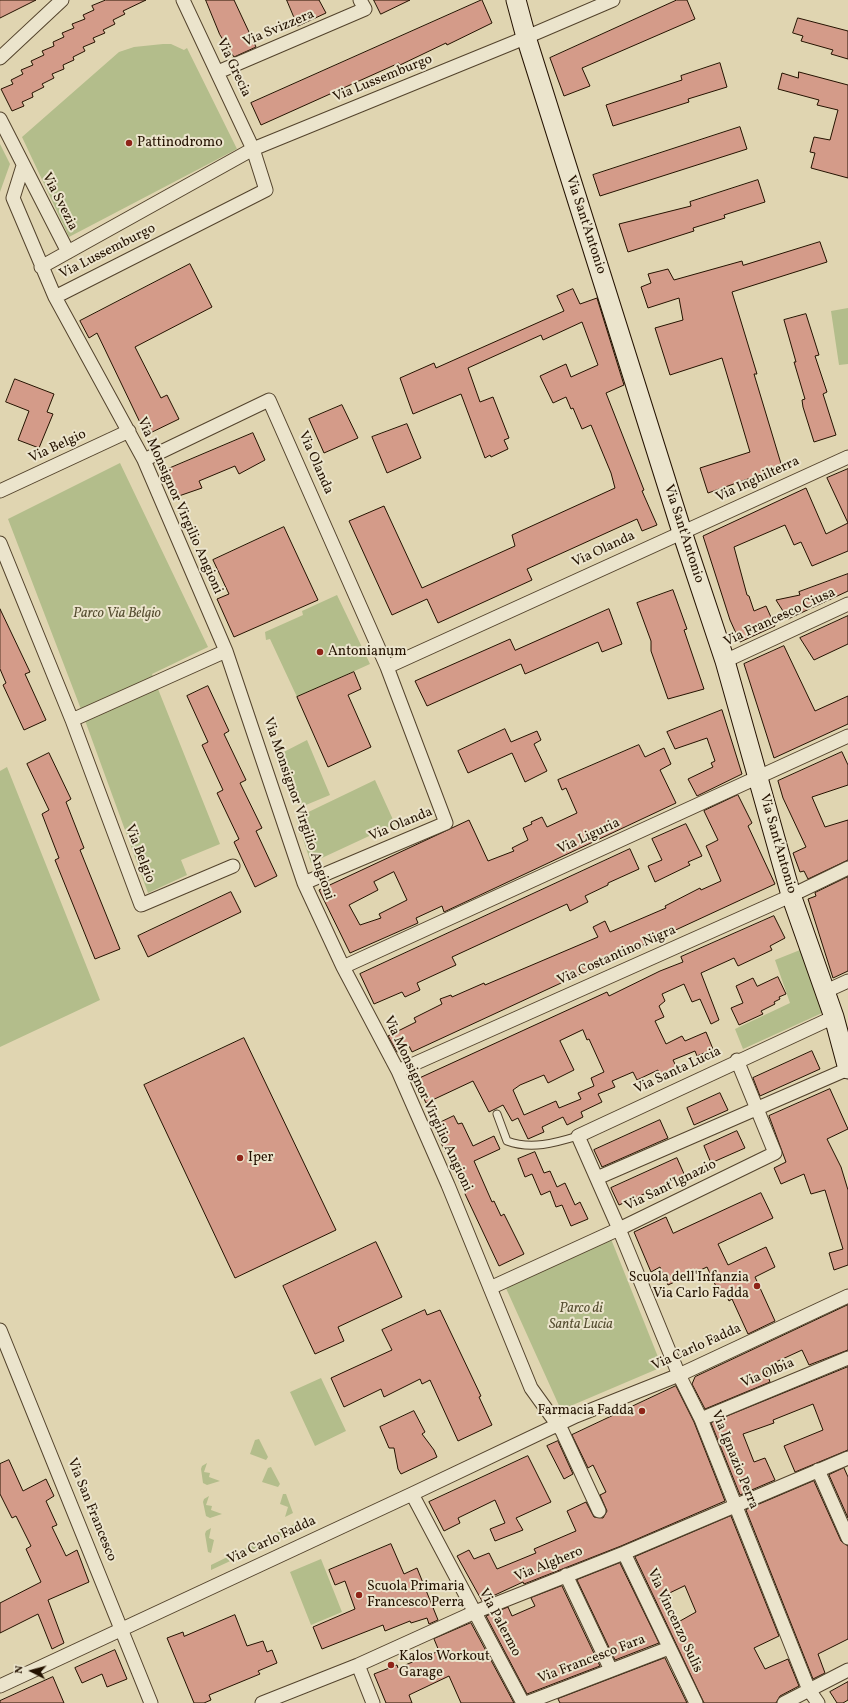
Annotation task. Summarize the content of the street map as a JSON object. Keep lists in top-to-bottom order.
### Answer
{
  "streets": {
    "street": [
      "Via Svizzera",
      "Via Grecia",
      "Via Lussemburgo",
      "Via Svezia",
      "Via Sant'Antonio",
      "Via Belgio",
      "Via Olanda",
      "Via Inghilterra",
      "Via Monsignor Virgilio Angioni",
      "Via Francesco Ciusa",
      "Via Liguria",
      "Via Costantino Nigra",
      "Via Santa Lucia",
      "Via Sant'Ignazio",
      "Via Carlo Fadda",
      "Via Olbia",
      "Via Ignazio Perra",
      "Via San Francesco",
      "Via Alghero",
      "Via Vincenzo Sulis",
      "Via Palermo",
      "Via Francesco Fara"
    ]
  },
  "crossings": [
    ["Via Svizzera", "Via Grecia"],
    ["Via Grecia", "Via Lussemburgo"],
    ["Via Lussemburgo", "Via Svezia"],
    ["Via Lussemburgo", "Via Sant'Antonio"],
    ["Via Lussemburgo", "Via Monsignor Virgilio Angioni"],
    ["Via Svezia", "Via Monsignor Virgilio Angioni"],
    ["Via Sant'Antonio", "Via Olanda"],
    ["Via Sant'Antonio", "Via Inghilterra"],
    ["Via Sant'Antonio", "Via Francesco Ciusa"],
    ["Via Sant'Antonio", "Via Liguria"],
    ["Via Sant'Antonio", "Via Costantino Nigra"],
    ["Via Sant'Antonio", "Via Santa Lucia"],
    ["Via Belgio", "Via Monsignor Virgilio Angioni"],
    ["Via Olanda", "Via Inghilterra"],
    ["Via Olanda", "Via Monsignor Virgilio Angioni"],
    ["Via Monsignor Virgilio Angioni", "Via Liguria"],
    ["Via Monsignor Virgilio Angioni", "Via Costantino Nigra"],
    ["Via Monsignor Virgilio Angioni", "Via Sant'Ignazio"],
    ["Via Monsignor Virgilio Angioni", "Via Carlo Fadda"],
    ["Via Santa Lucia", "Via Sant'Ignazio"],
    ["Via Sant'Ignazio", "Via Ignazio Perra"],
    ["Via Carlo Fadda", "Via Ignazio Perra"],
    ["Via Carlo Fadda", "Via San Francesco"],
    ["Via Carlo Fadda", "Via Palermo"],
    ["Via Olbia", "Via Ignazio Perra"],
    ["Via Ignazio Perra", "Via Alghero"],
    ["Via Alghero", "Via Vincenzo Sulis"],
    ["Via Alghero", "Via Palermo"],
    ["Via Vincenzo Sulis", "Via Francesco Fara"],
    ["Via Palermo", "Via Francesco Fara"]
  ],
  "parks": ["Parco Via Belgio", "Parco di Santa Lucia"],
  "places": [
    "Pattinodromo",
    "Antonianum",
    "Iper",
    "Scuola dell'Infanzia Via Carlo Fadda",
    "Farmacia Fadda",
    "Scuola Primaria Francesco Perra",
    "Kalos Workout Garage"
  ],
  "north": "left"
}
